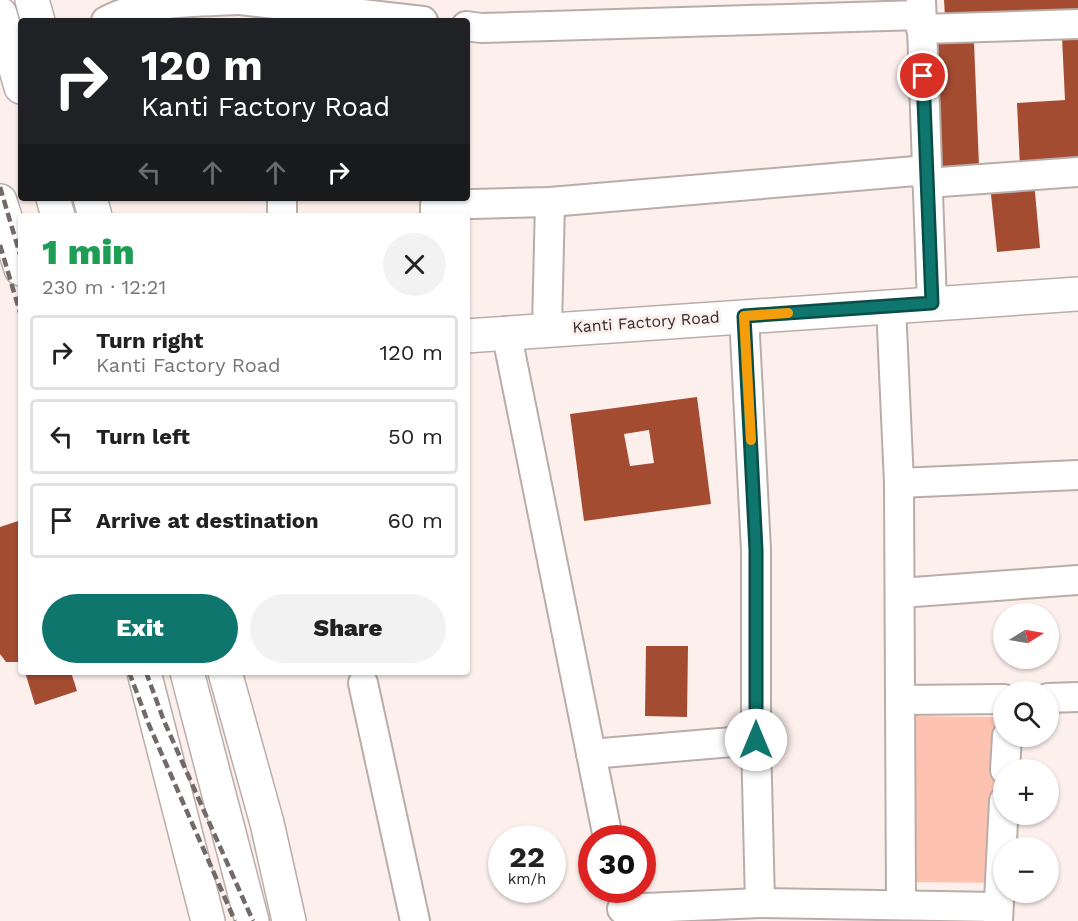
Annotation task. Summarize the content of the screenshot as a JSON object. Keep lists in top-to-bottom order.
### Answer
{
  "streets": {
    "main road": ["Kanti Factory Road"]
  },
  "north": "right",
  "page": {
    "turn": ["120 m", "Kanti Factory Road"],
    "heading": ["1 min", "230 m · 12:21"],
    "list": [
      {
        "name": "Turn right",
        "note": "Kanti Factory Road",
        "value": "120 m"
      },
      {
        "name": "Turn left",
        "value": "50 m"
      },
      {
        "name": "Arrive at destination",
        "value": "60 m"
      }
    ],
    "buttons": ["Exit", "Share"],
    "map_buttons": ["+", "−"],
    "speed": "22 km/h",
    "limit": "30"
  }
}
